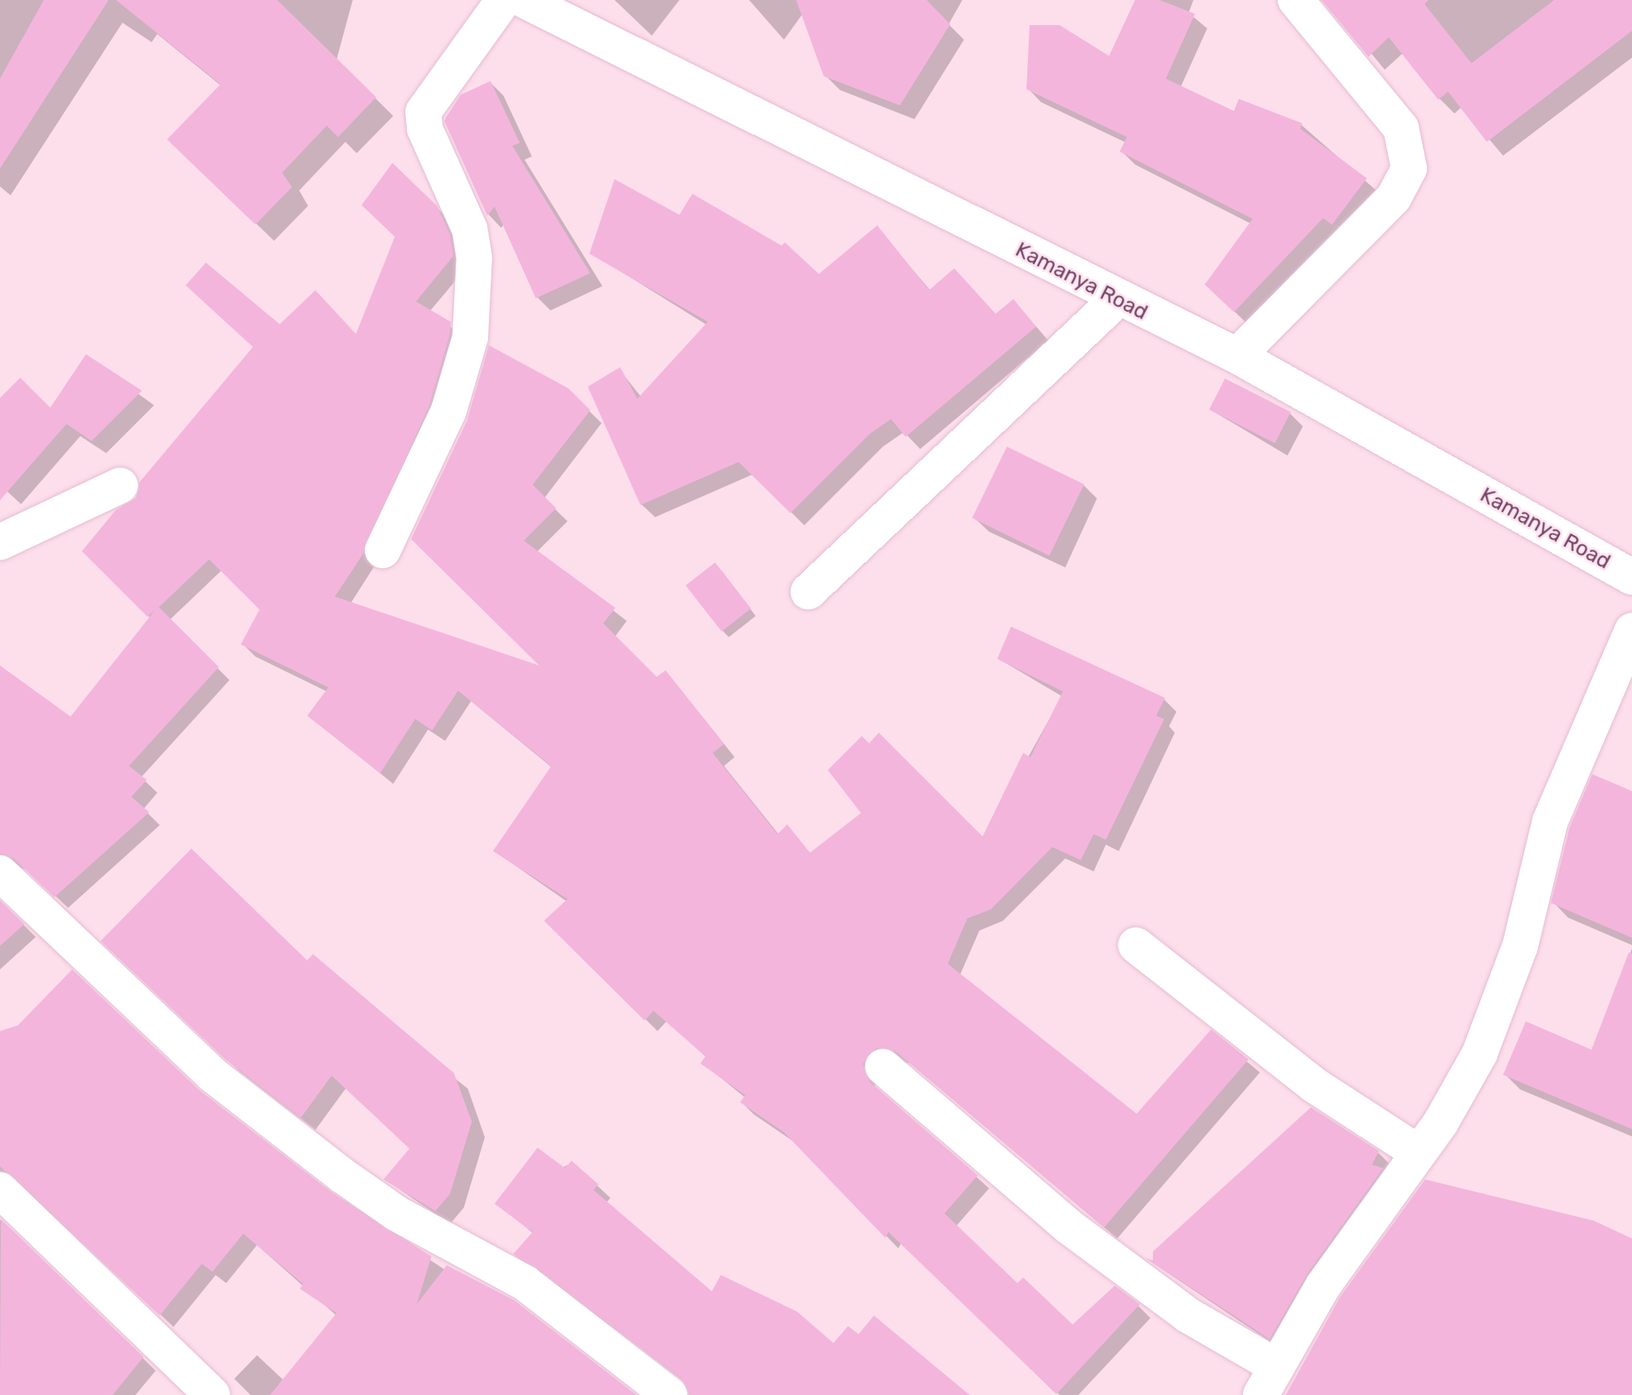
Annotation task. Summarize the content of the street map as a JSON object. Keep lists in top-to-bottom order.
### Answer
{
  "streets": {
    "street": ["Kamanya Road"]
  }
}
